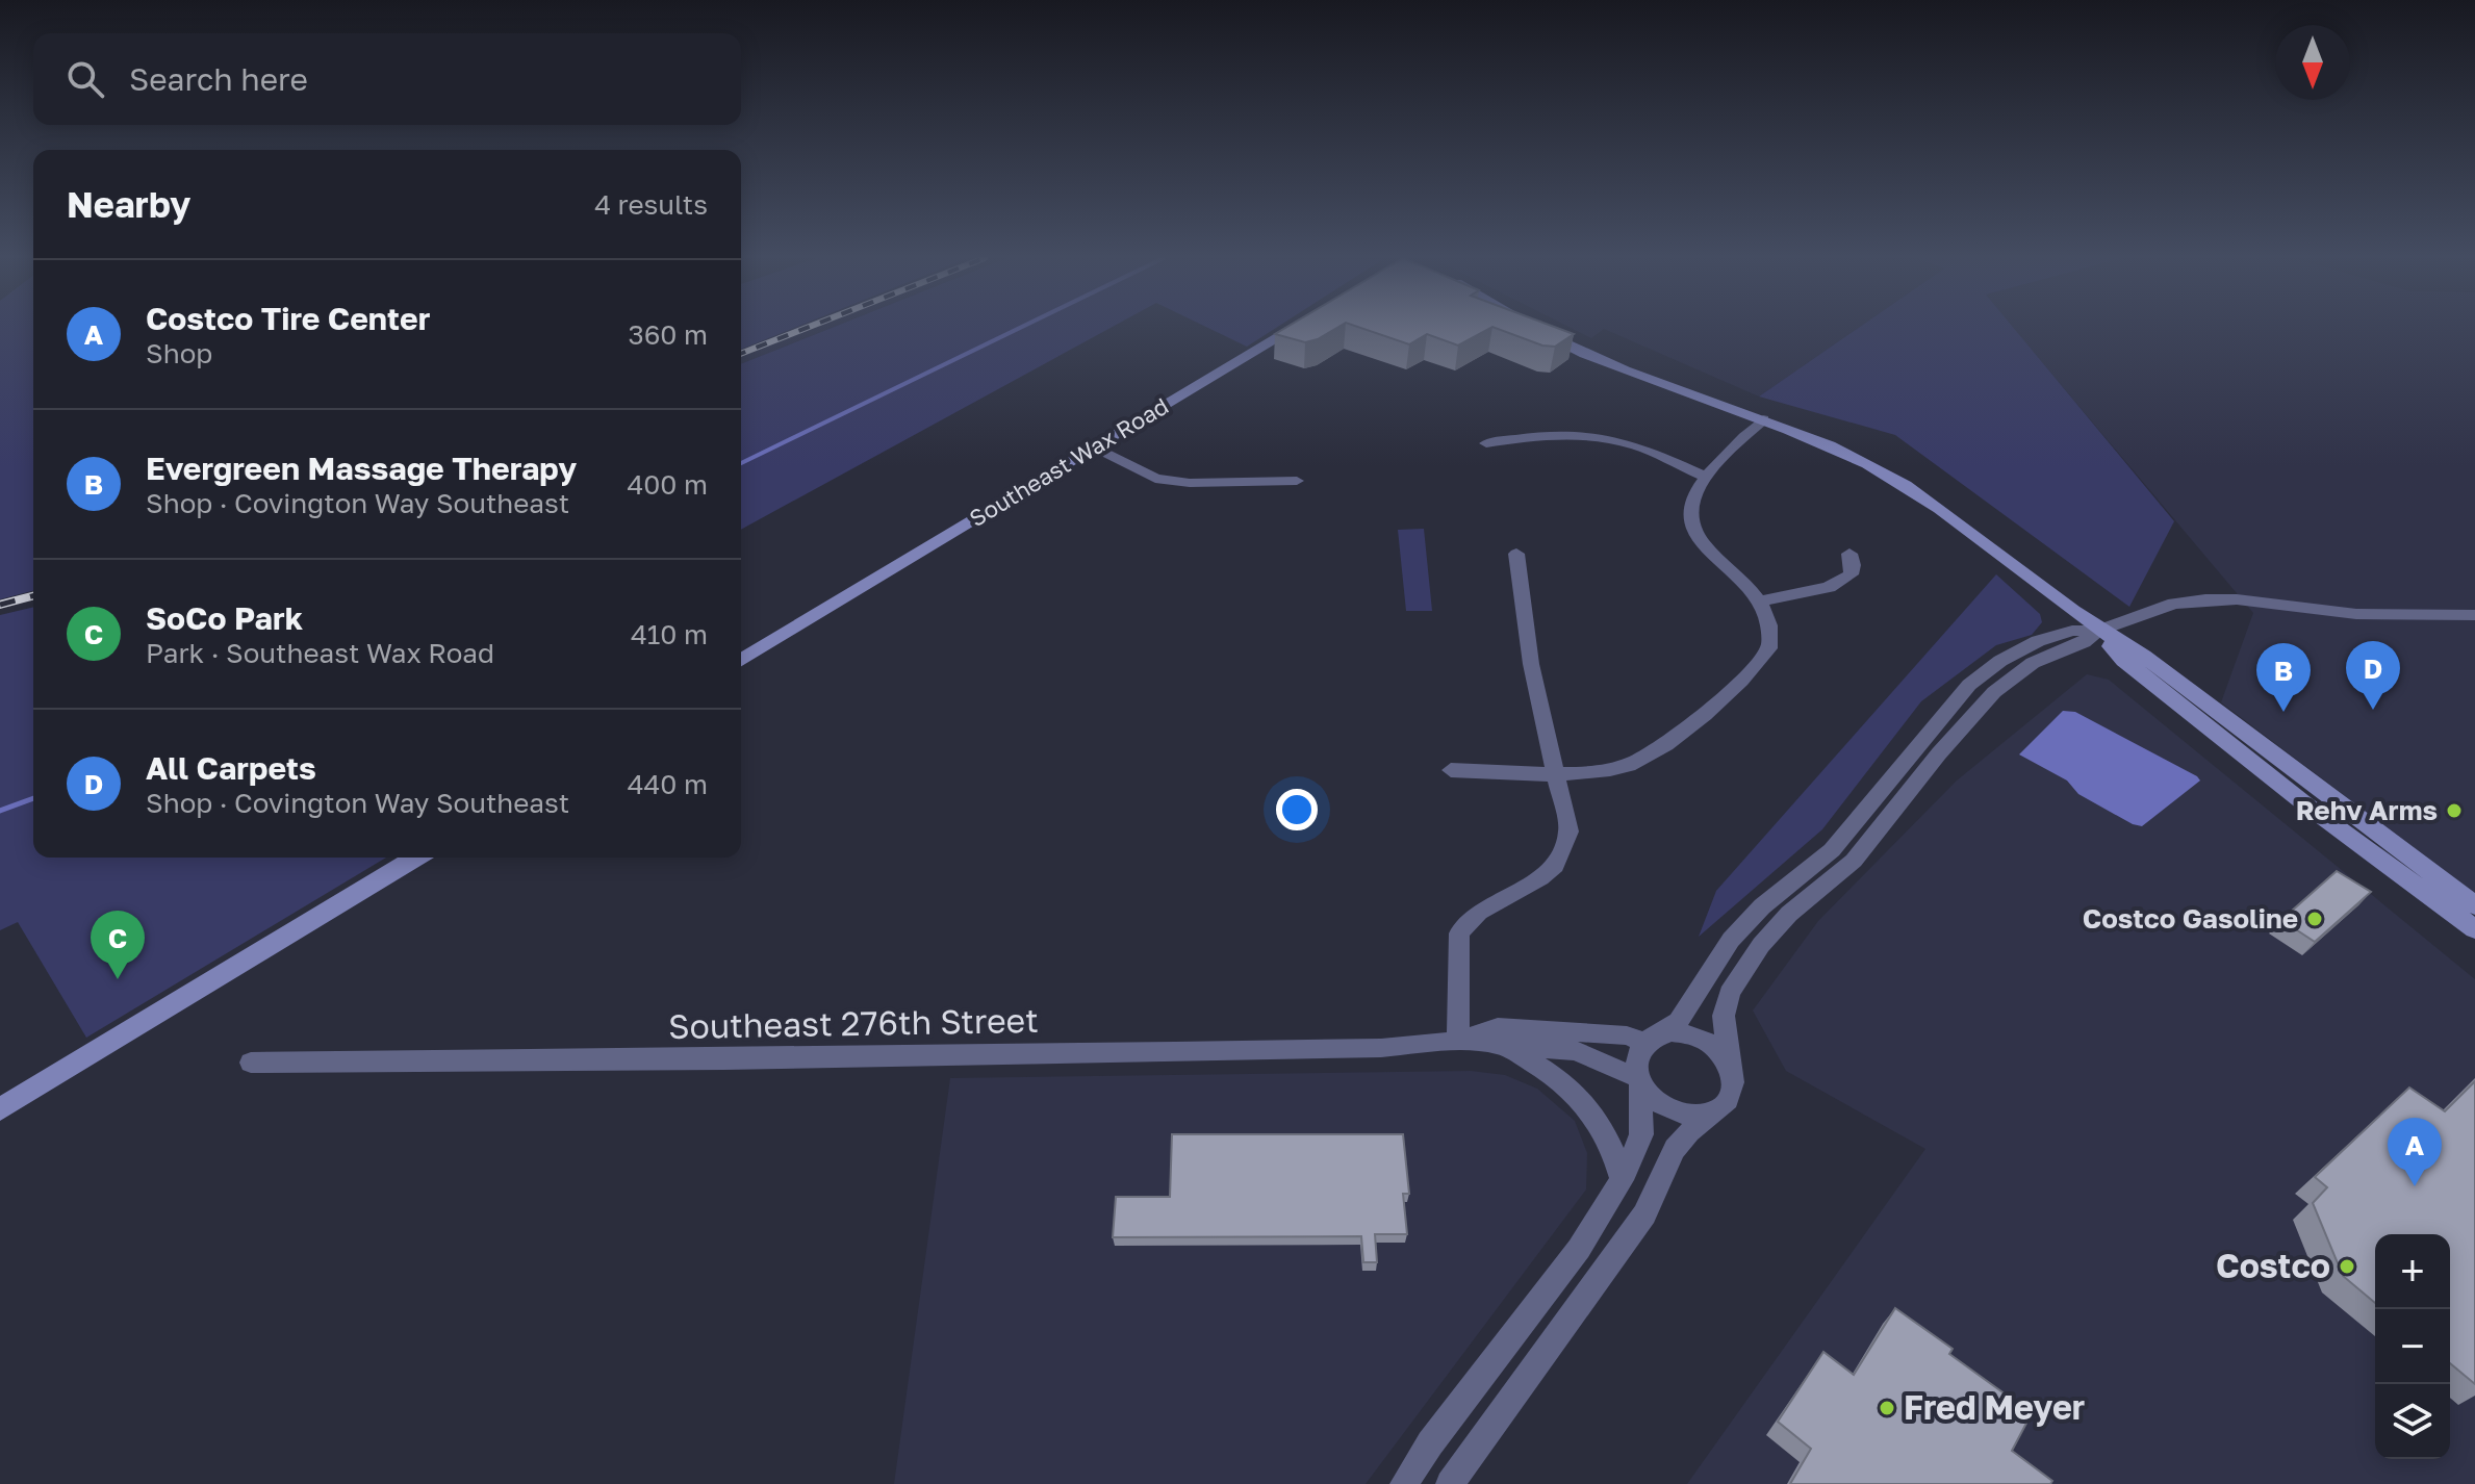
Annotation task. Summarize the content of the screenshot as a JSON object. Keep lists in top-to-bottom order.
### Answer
{
  "streets": {
    "street": ["Southeast Wax Road", "Southeast 276th Street"]
  },
  "places": [
    "Rehv Arms",
    "Costco Gasoline",
    "Costco",
    "Fred Meyer"
  ],
  "north": "bottom",
  "page": {
    "search": "Search here",
    "heading": ["Nearby", "4 results"],
    "list": [
      {
        "mark": "A",
        "name": "Costco Tire Center",
        "note": "Shop",
        "value": "360 m"
      },
      {
        "mark": "B",
        "name": "Evergreen Massage Therapy",
        "note": "Shop · Covington Way Southeast",
        "value": "400 m"
      },
      {
        "mark": "C",
        "name": "SoCo Park",
        "note": "Park · Southeast Wax Road",
        "value": "410 m"
      },
      {
        "mark": "D",
        "name": "All Carpets",
        "note": "Shop · Covington Way Southeast",
        "value": "440 m"
      }
    ],
    "pins": [
      "D",
      "B",
      "C",
      "A"
    ],
    "map_buttons": ["+", "−"]
  }
}
